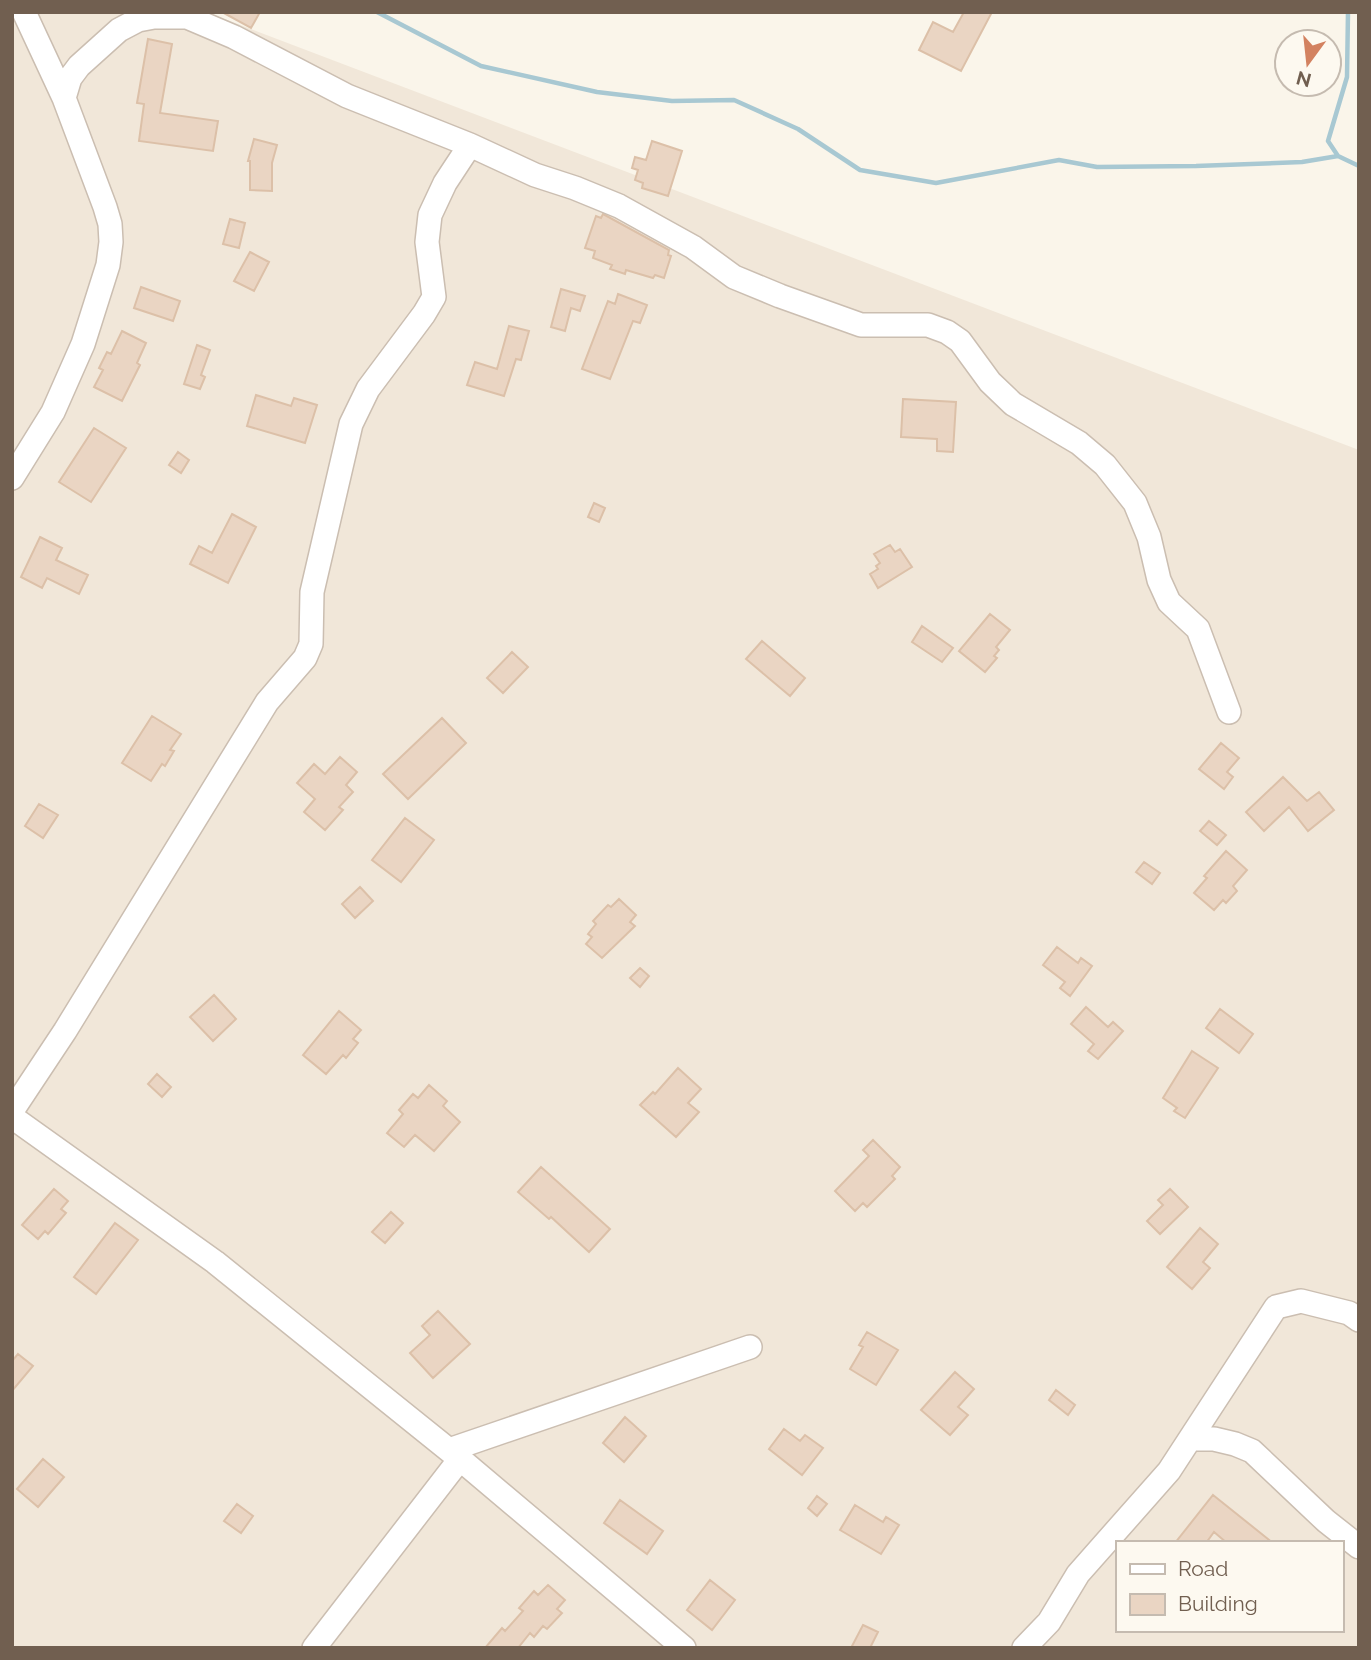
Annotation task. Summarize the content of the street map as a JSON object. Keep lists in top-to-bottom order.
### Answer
{
  "legend": ["Road", "Building"],
  "north": "bottom"
}
